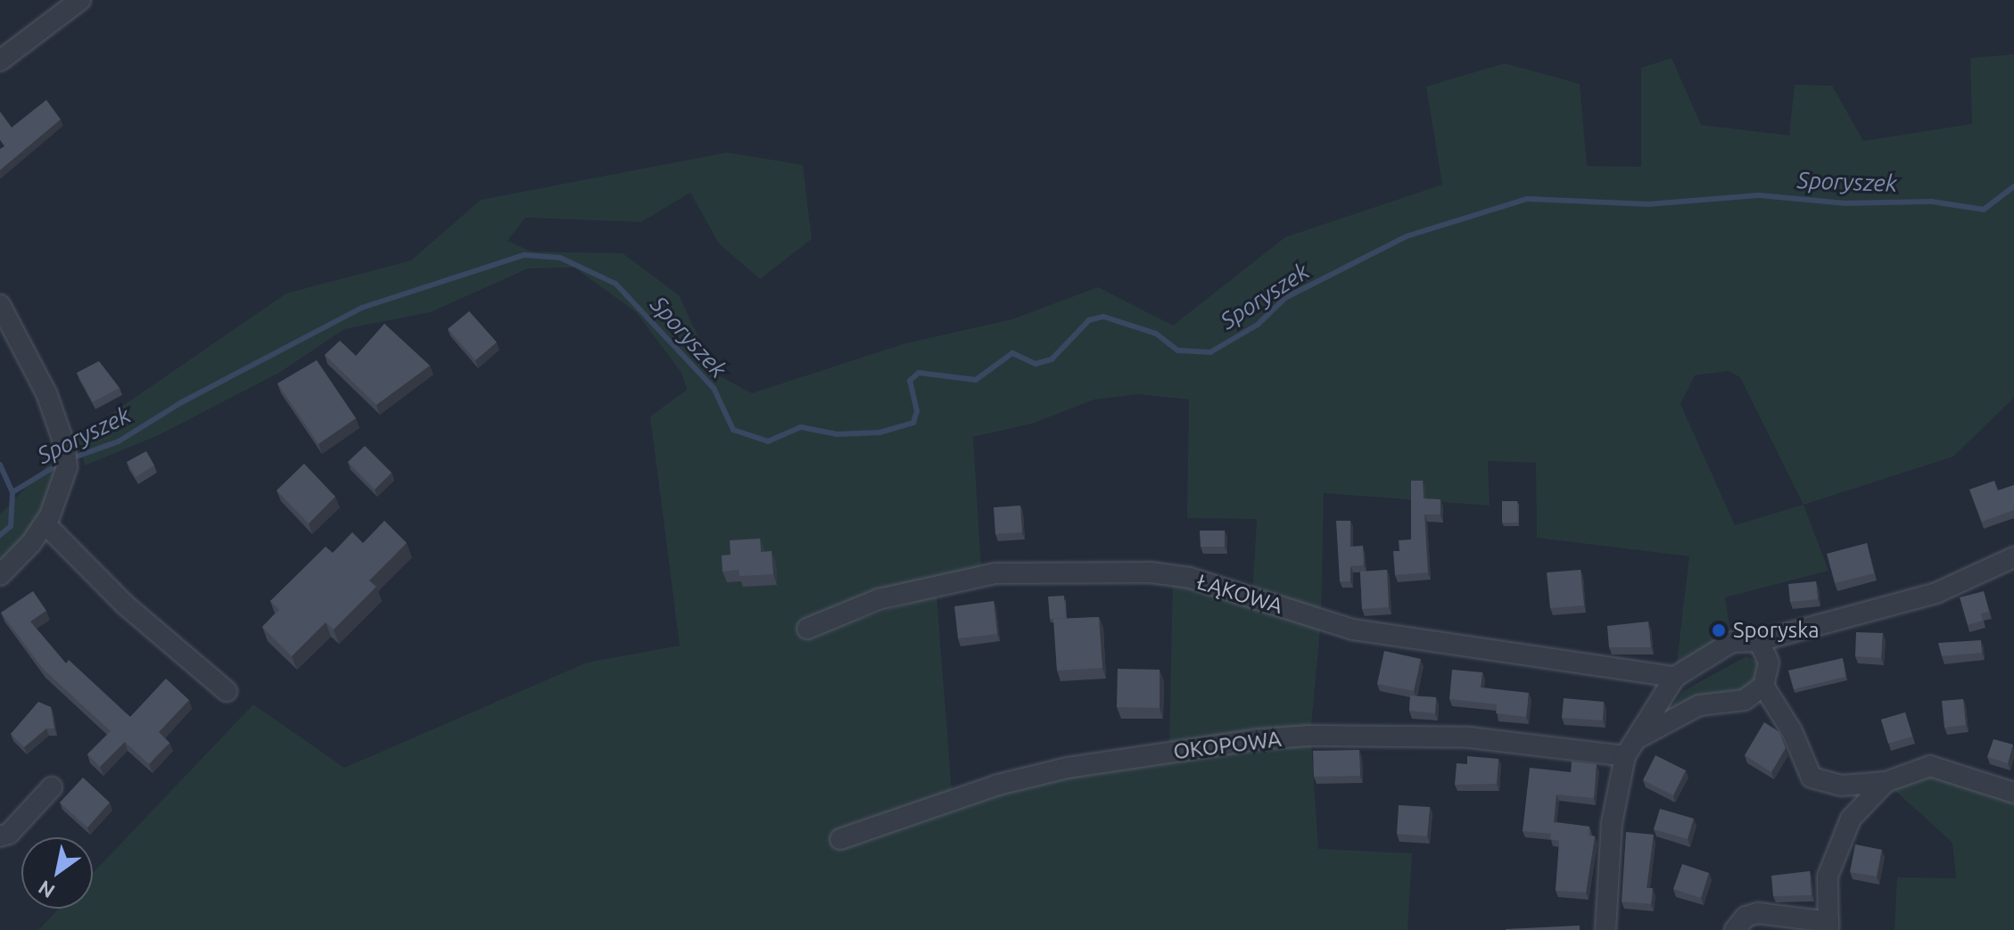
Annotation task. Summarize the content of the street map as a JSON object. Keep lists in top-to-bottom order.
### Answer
{
  "streets": {
    "street": ["ŁĄKOWA", "OKOPOWA"]
  },
  "water": ["Sporyszek"],
  "places": ["Sporyska"],
  "north": "bottom left"
}
